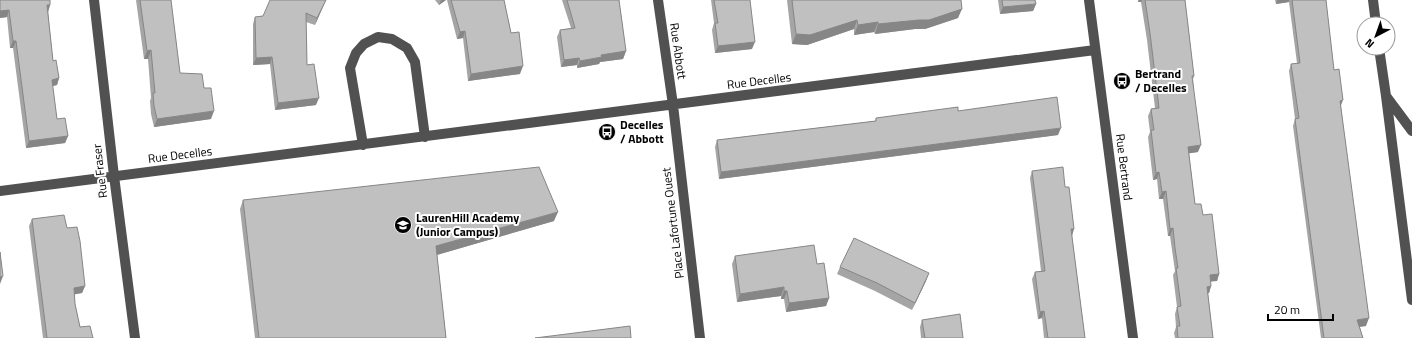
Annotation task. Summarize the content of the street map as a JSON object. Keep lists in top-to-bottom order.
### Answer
{
  "streets": {
    "street": [
      "Rue Abbott",
      "Rue Decelles",
      "Rue Bertrand",
      "Rue Fraser",
      "Place Lafortune Ouest"
    ]
  },
  "crossings": [
    ["Rue Abbott", "Rue Decelles"],
    ["Rue Abbott", "Place Lafortune Ouest"],
    ["Rue Decelles", "Rue Bertrand"],
    ["Rue Decelles", "Rue Fraser"],
    ["Rue Decelles", "Place Lafortune Ouest"]
  ],
  "places": {
    "bus stop": ["Bertrand / Decelles", "Decelles / Abbott"],
    "school or university": ["LaurenHill Academy (Junior Campus)"]
  },
  "scale_bar": "20 m",
  "north": "bottom left"
}
